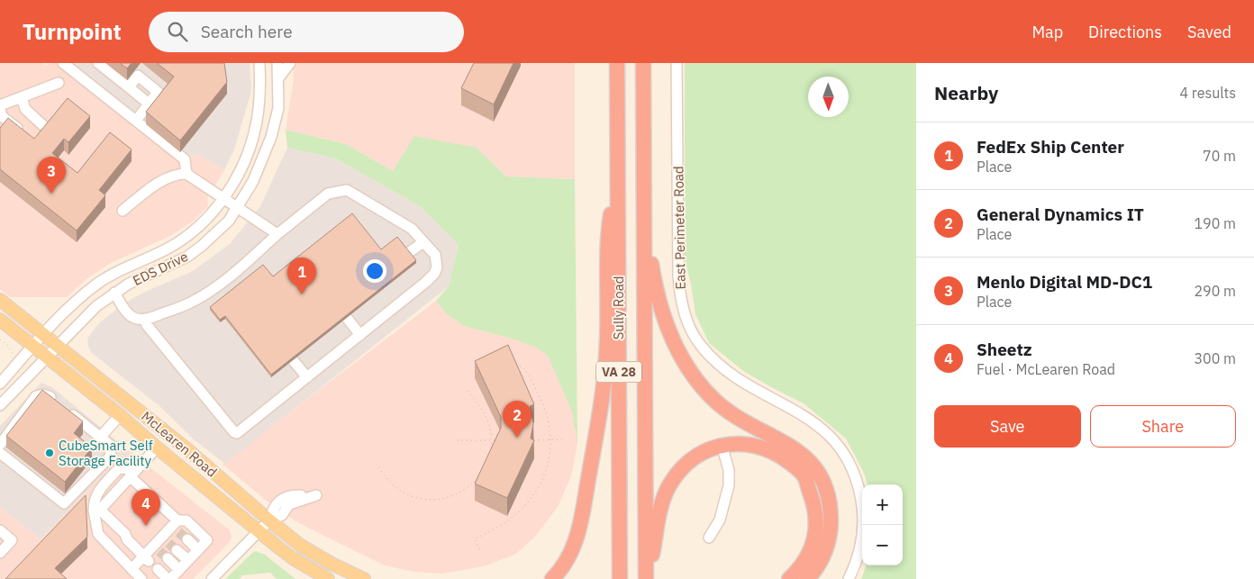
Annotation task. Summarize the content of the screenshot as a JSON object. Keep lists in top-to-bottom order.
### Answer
{
  "streets": {
    "highway": ["Sully Road", "VA 28"],
    "main road": ["McLearen Road"],
    "street": ["East Perimeter Road", "EDS Drive"]
  },
  "crossings": [
    ["EDS Drive", "McLearen Road"]
  ],
  "places": ["CubeSmart Self Storage Facility"],
  "north": "bottom",
  "page": {
    "header": "Turnpoint",
    "search": "Search here",
    "nav": ["Map", "Directions", "Saved"],
    "heading": ["Nearby", "4 results"],
    "list": [
      {
        "mark": "1",
        "name": "FedEx Ship Center",
        "note": "Place",
        "value": "70 m"
      },
      {
        "mark": "2",
        "name": "General Dynamics IT",
        "note": "Place",
        "value": "190 m"
      },
      {
        "mark": "3",
        "name": "Menlo Digital MD-DC1",
        "note": "Place",
        "value": "290 m"
      },
      {
        "mark": "4",
        "name": "Sheetz",
        "note": "Fuel · McLearen Road",
        "value": "300 m"
      }
    ],
    "pins": [
      "3",
      "1",
      "2",
      "4"
    ],
    "buttons": ["Save", "Share"],
    "map_buttons": ["+", "−"]
  }
}
